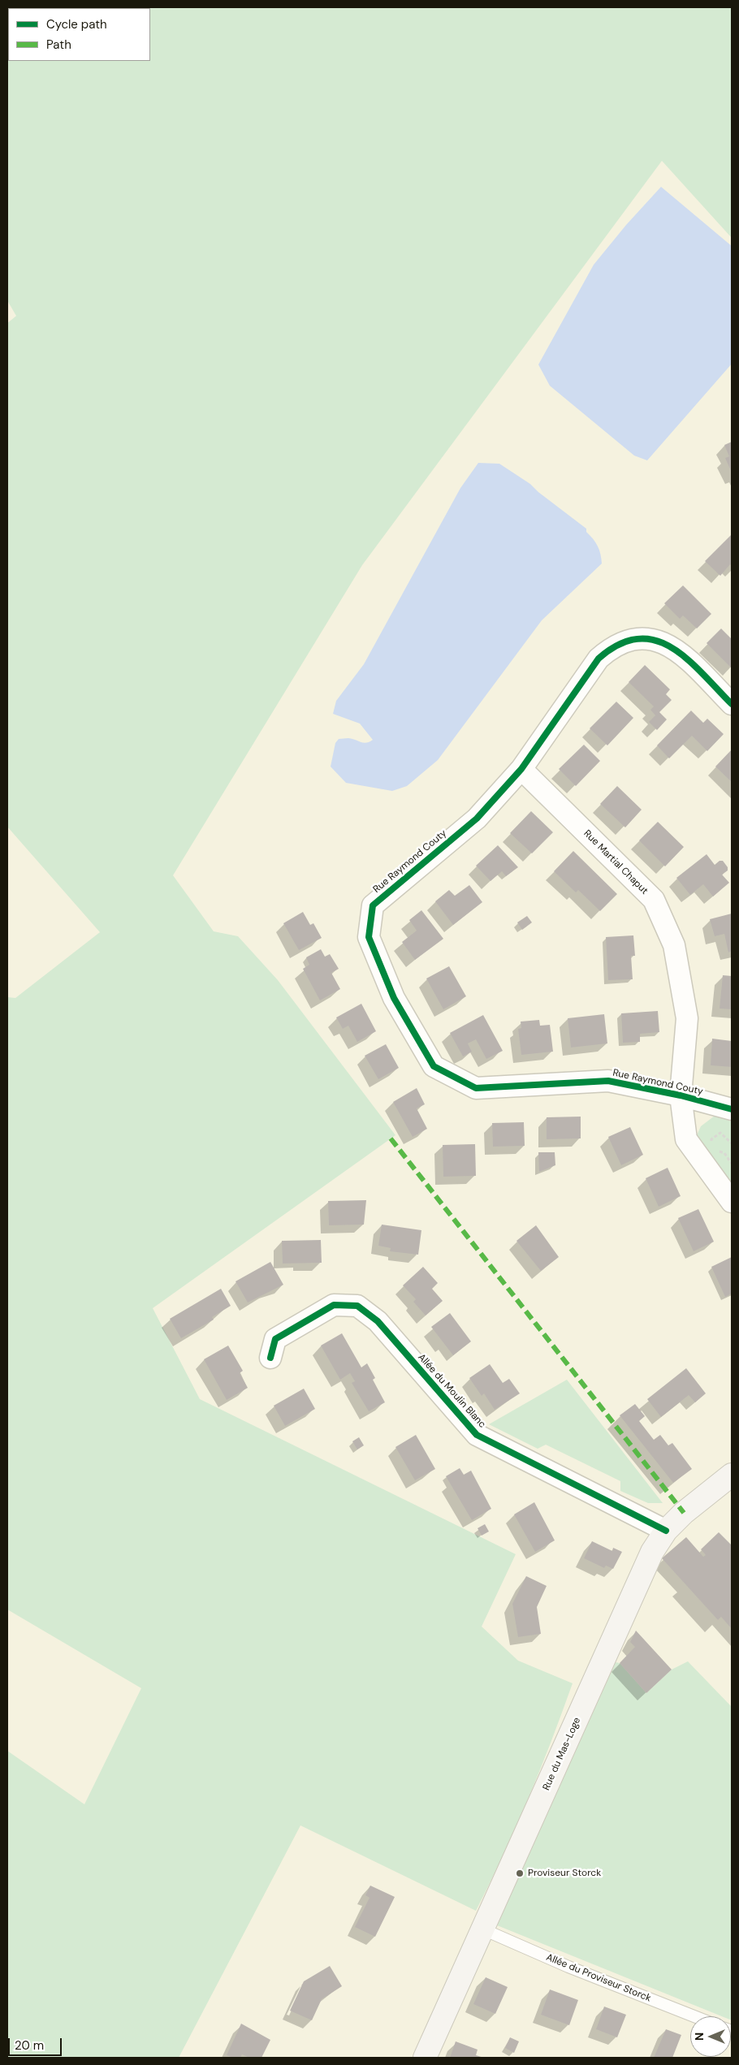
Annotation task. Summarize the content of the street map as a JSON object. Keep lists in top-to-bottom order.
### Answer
{
  "streets": {
    "main road": ["Rue du Mas-Loge"],
    "street": ["Rue Raymond Couty", "Rue Martial Chaput", "Allée du Moulin Blanc"],
    "lane": ["Allée du Proviseur Storck"]
  },
  "crossings": [
    ["Rue Raymond Couty", "Rue Martial Chaput"],
    ["Allée du Moulin Blanc", "Rue du Mas-Loge"],
    ["Rue du Mas-Loge", "Allée du Proviseur Storck"]
  ],
  "places": ["Proviseur Storck"],
  "legend": ["Cycle path", "Path"],
  "scale_bar": "20 m",
  "north": "left"
}
